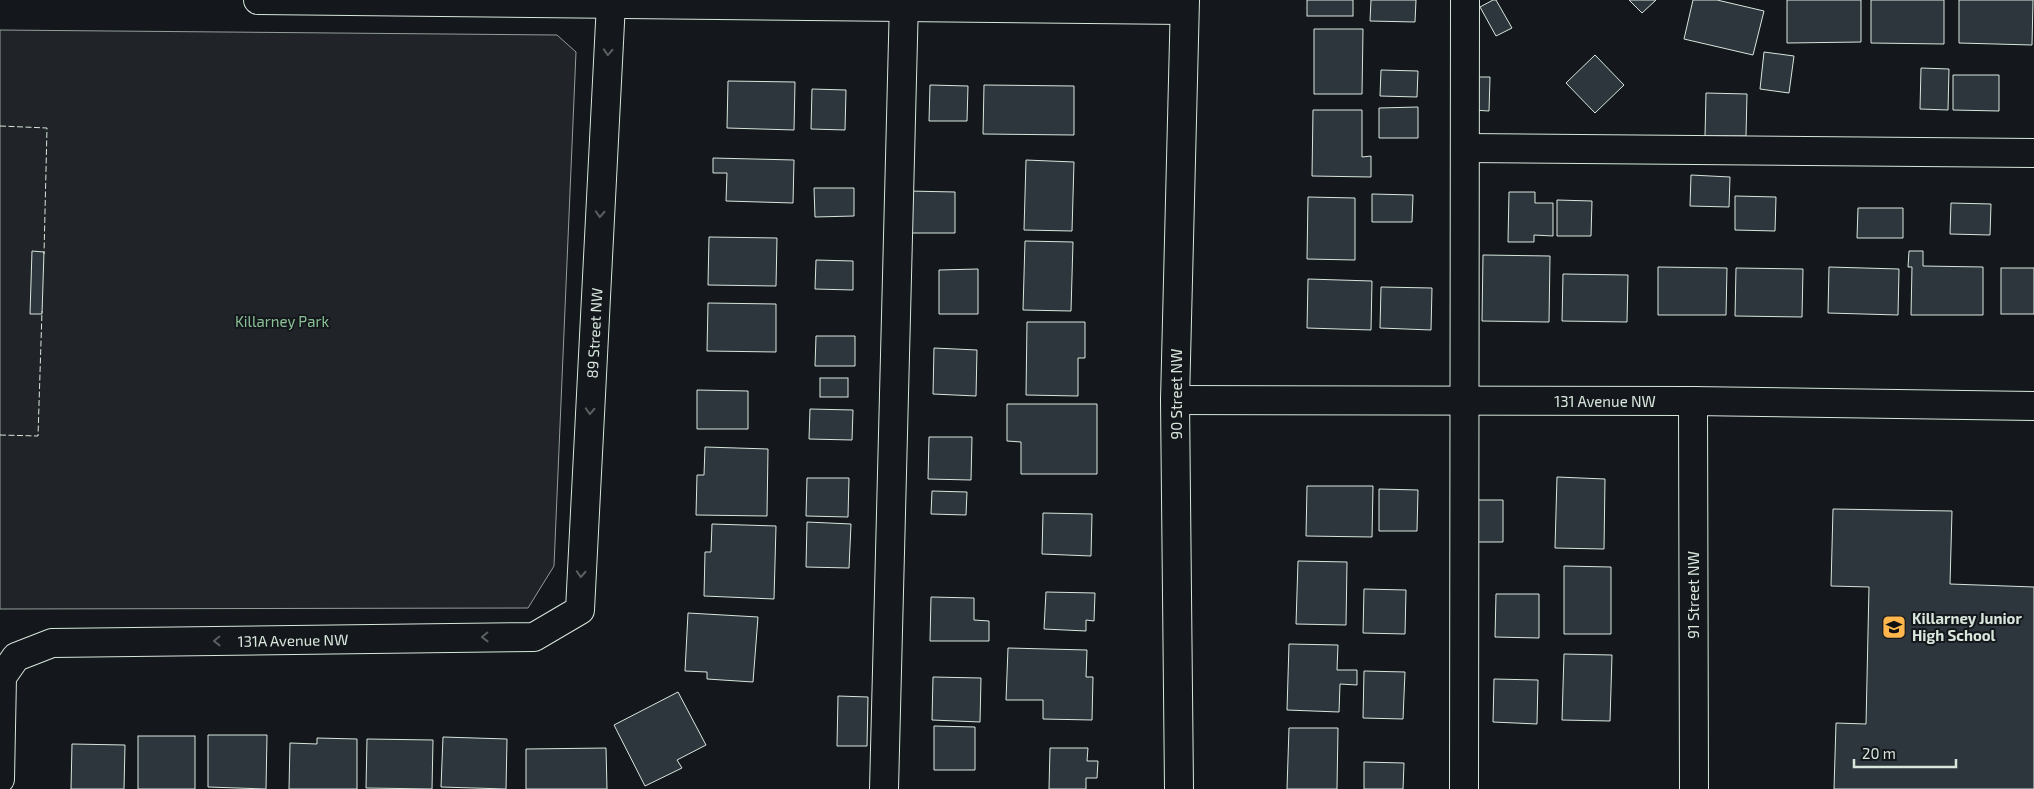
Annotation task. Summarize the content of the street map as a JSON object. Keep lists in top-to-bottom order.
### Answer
{
  "streets": {
    "street": [
      "89 Street NW",
      "90 Street NW",
      "131 Avenue NW",
      "91 Street NW",
      "131A Avenue NW"
    ]
  },
  "crossings": [
    ["89 Street NW", "131A Avenue NW"],
    ["90 Street NW", "131 Avenue NW"],
    ["131 Avenue NW", "91 Street NW"]
  ],
  "one_way": ["89 Street NW", "131A Avenue NW"],
  "parks": ["Killarney Park"],
  "places": {
    "school or university": ["Killarney Junior High School"]
  },
  "scale_bar": "20 m"
}
